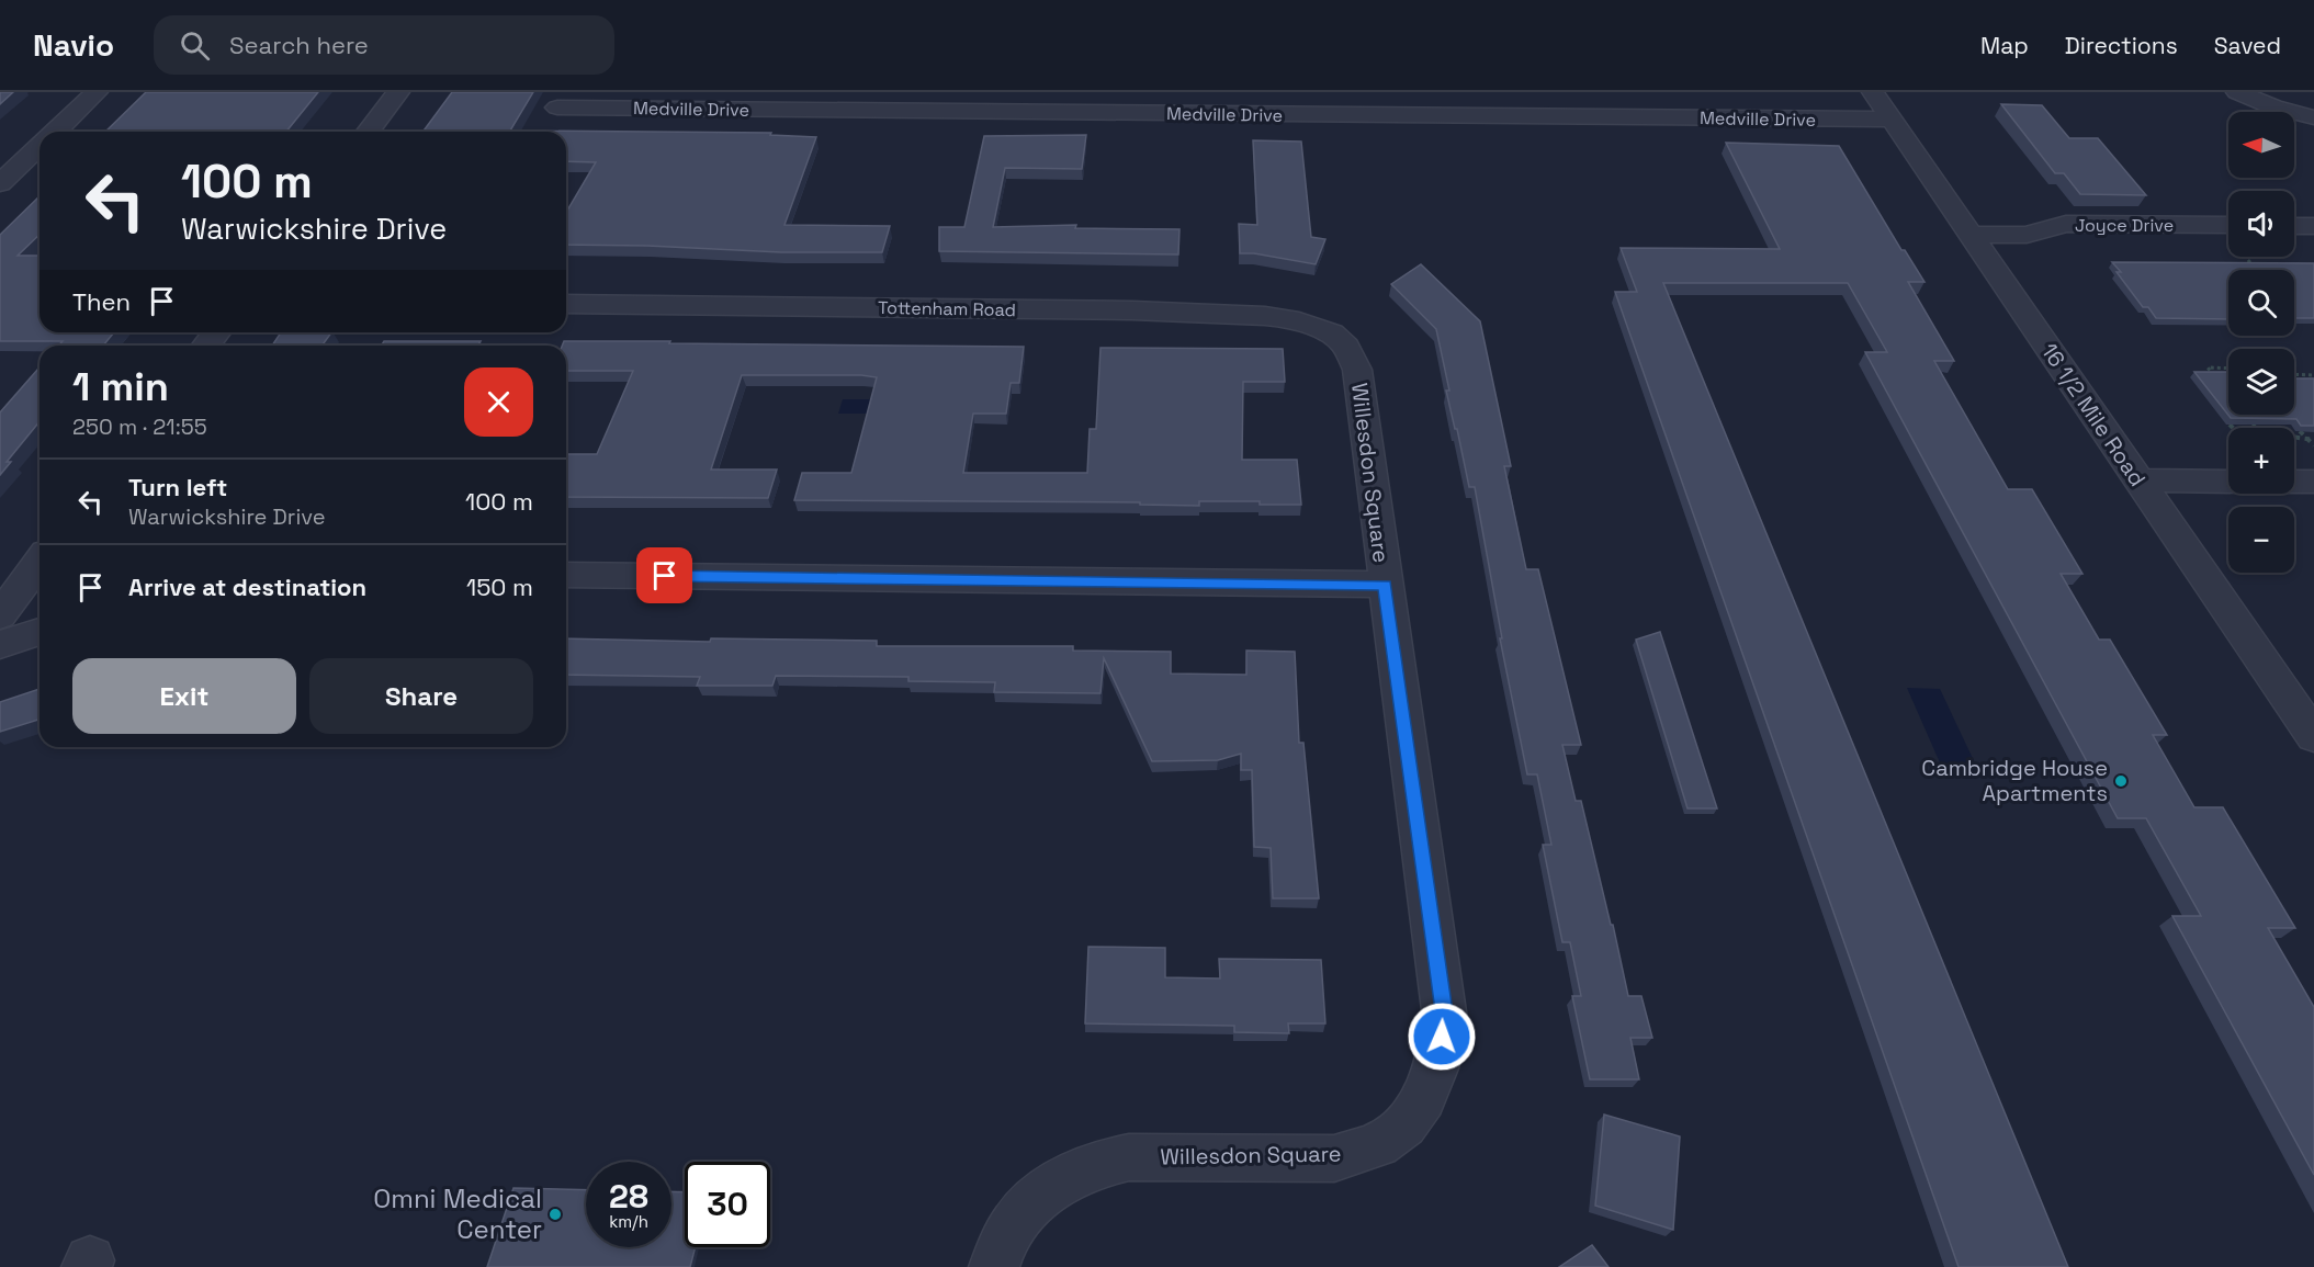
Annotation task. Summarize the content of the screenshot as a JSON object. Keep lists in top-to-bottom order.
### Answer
{
  "streets": {
    "street": [
      "Medville Drive",
      "Joyce Drive",
      "Tottenham Road",
      "16 1/2 Mile Road",
      "Willesdon Square"
    ]
  },
  "crossings": [
    ["Medville Drive", "16 1/2 Mile Road"],
    ["Joyce Drive", "16 1/2 Mile Road"],
    ["Tottenham Road", "Willesdon Square"]
  ],
  "places": ["Cambridge House Apartments", "Omni Medical Center"],
  "north": "left",
  "page": {
    "header": "Navio",
    "search": "Search here",
    "nav": ["Map", "Directions", "Saved"],
    "map_buttons": ["+", "−"],
    "turn": ["100 m", "Warwickshire Drive"],
    "then": "Then",
    "heading": ["1 min", "250 m · 21:55"],
    "list": [
      {
        "name": "Turn left",
        "note": "Warwickshire Drive",
        "value": "100 m"
      },
      {
        "name": "Arrive at destination",
        "value": "150 m"
      }
    ],
    "buttons": ["Exit", "Share"],
    "speed": "28 km/h",
    "limit": "30"
  }
}
